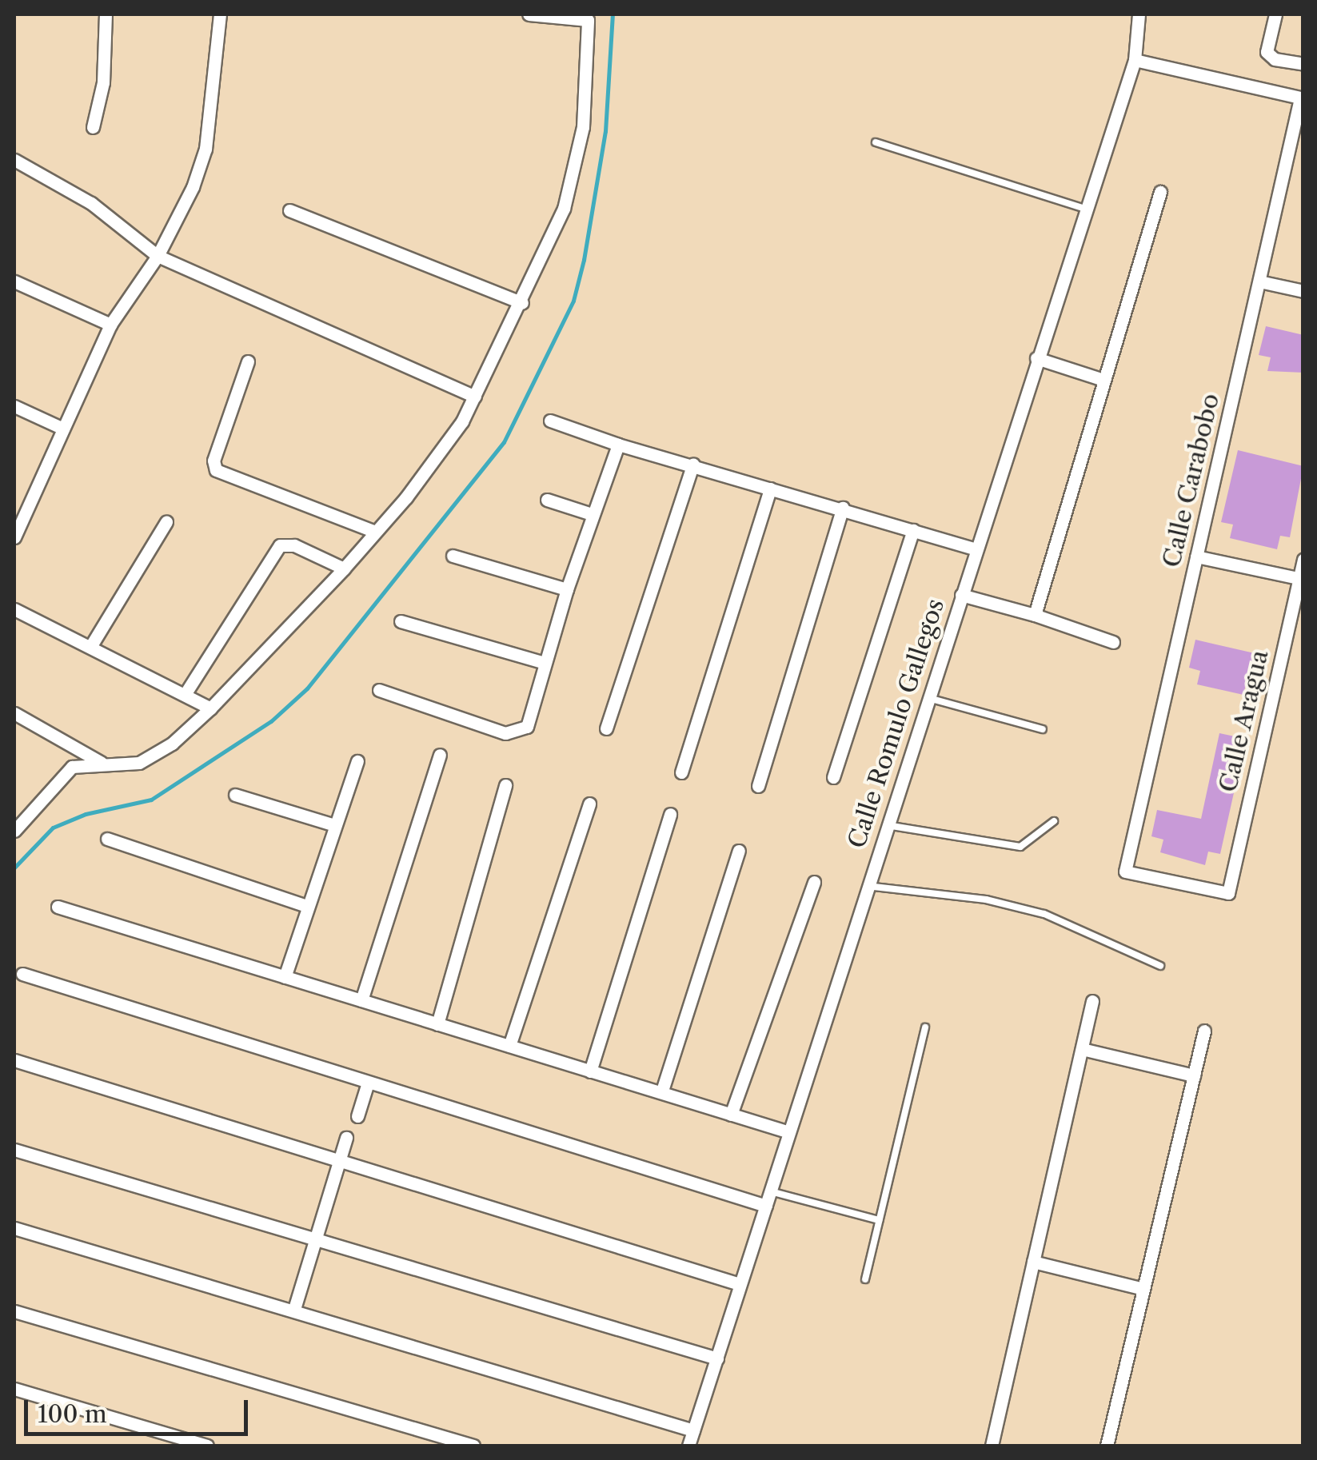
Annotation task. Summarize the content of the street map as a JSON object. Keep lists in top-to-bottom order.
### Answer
{
  "streets": {
    "street": ["Calle Carabobo", "Calle Aragua", "Calle Romulo Gallegos"]
  },
  "crossings": [
    ["Calle Carabobo", "Calle Aragua"]
  ],
  "scale_bar": "100 m"
}
